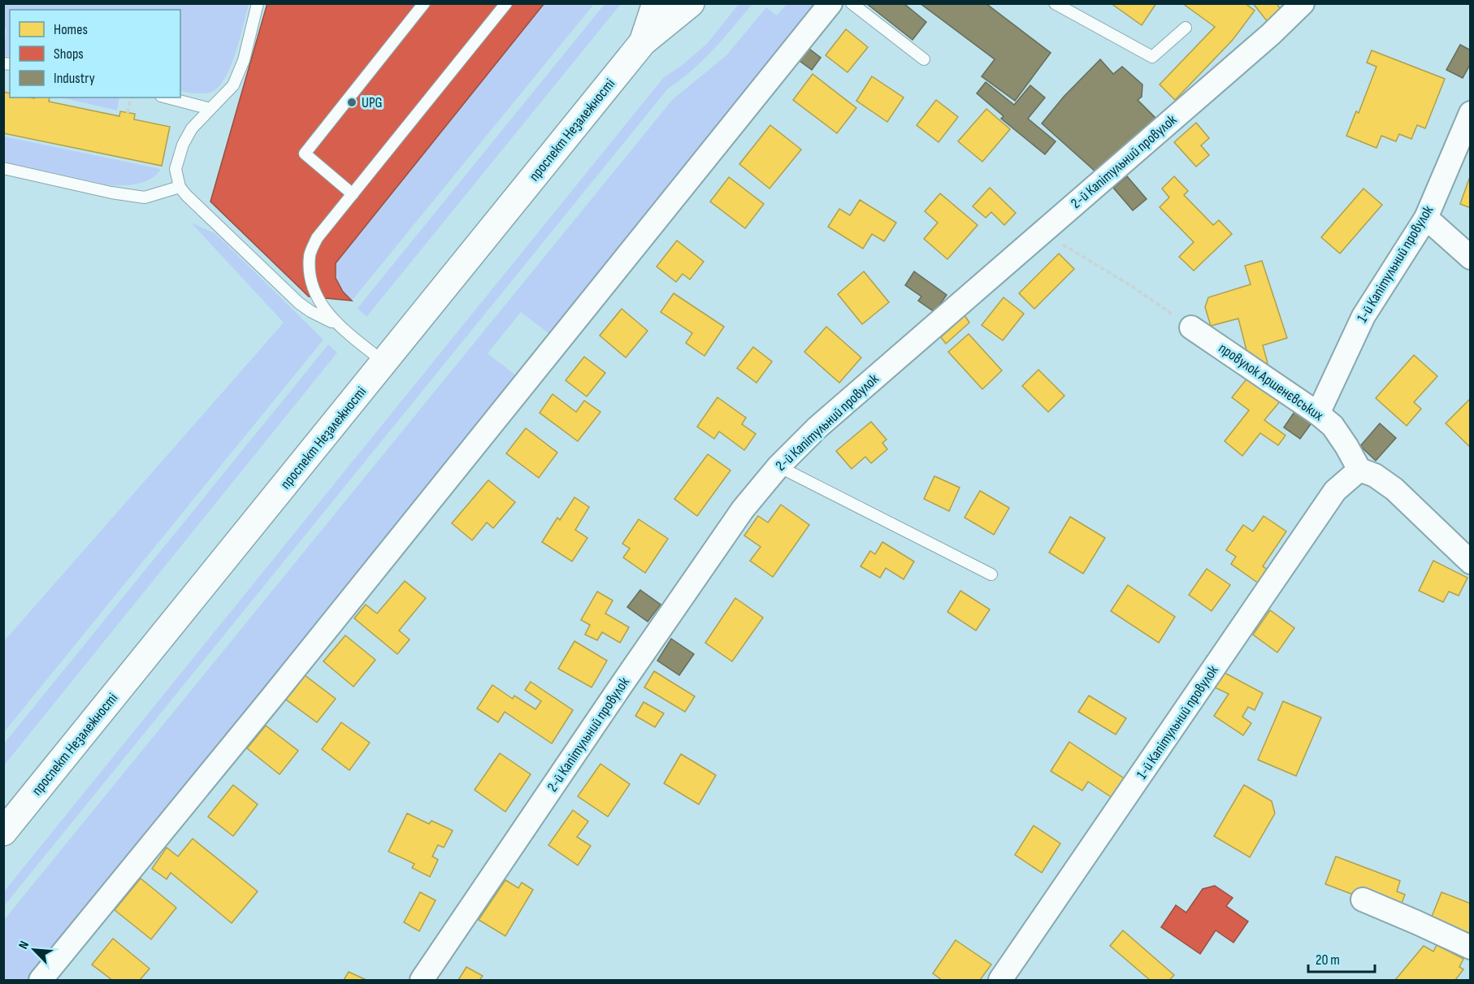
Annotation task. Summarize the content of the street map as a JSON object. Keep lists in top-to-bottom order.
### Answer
{
  "streets": {
    "main road": ["проспект Незалежності"],
    "street": ["2-й Капітульний провулок", "1-й Капітульний провулок", "провулок Аршенєвських"]
  },
  "crossings": [
    ["1-й Капітульний провулок", "провулок Аршенєвських"]
  ],
  "places": ["UPG"],
  "legend": ["Homes", "Shops", "Industry"],
  "scale_bar": "20 m",
  "north": "top left"
}
